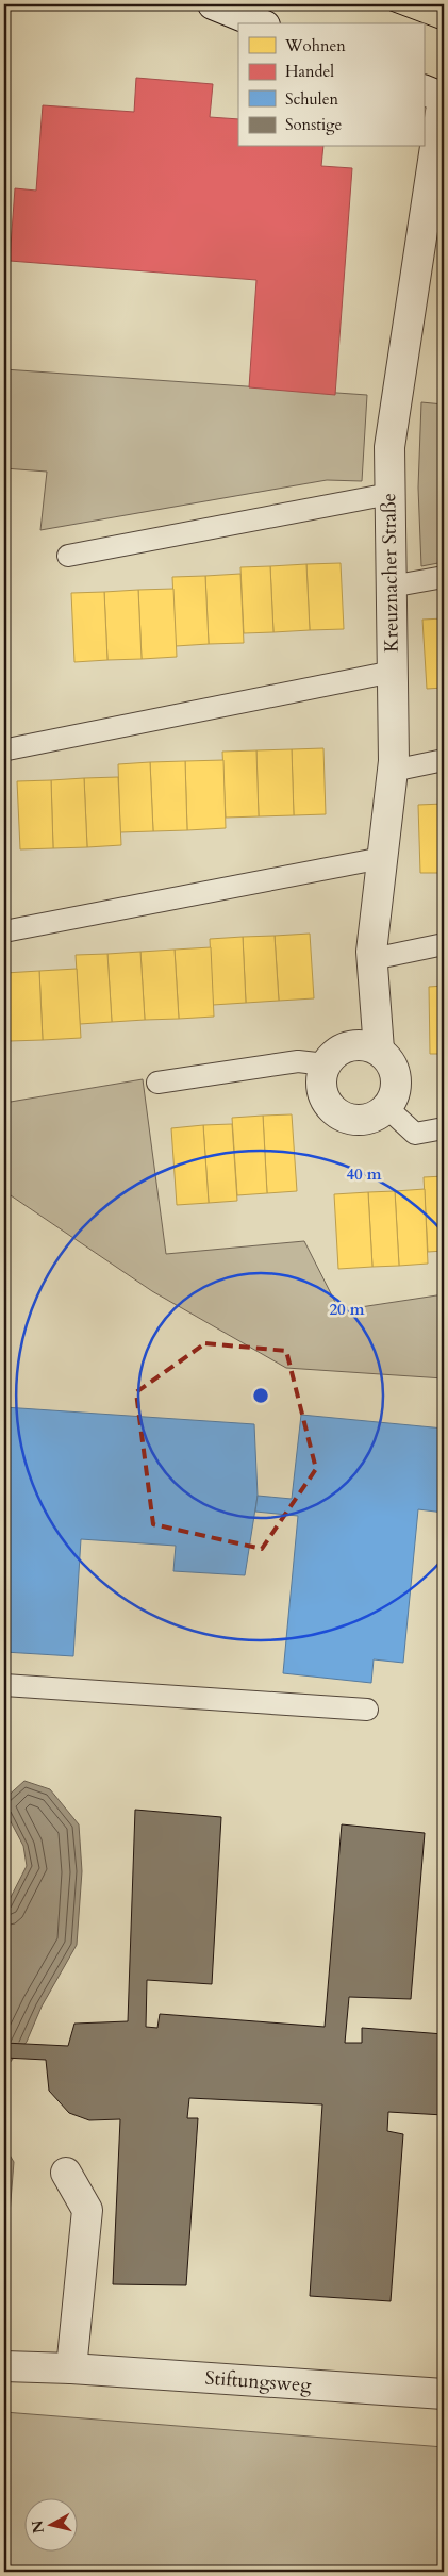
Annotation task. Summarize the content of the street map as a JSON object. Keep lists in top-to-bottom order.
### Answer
{
  "streets": {
    "street": ["Kreuznacher Straße", "Stiftungsweg"]
  },
  "legend": [
    "Wohnen",
    "Handel",
    "Schulen",
    "Sonstige"
  ],
  "north": "left",
  "rings": ["40 m", "20 m"]
}
